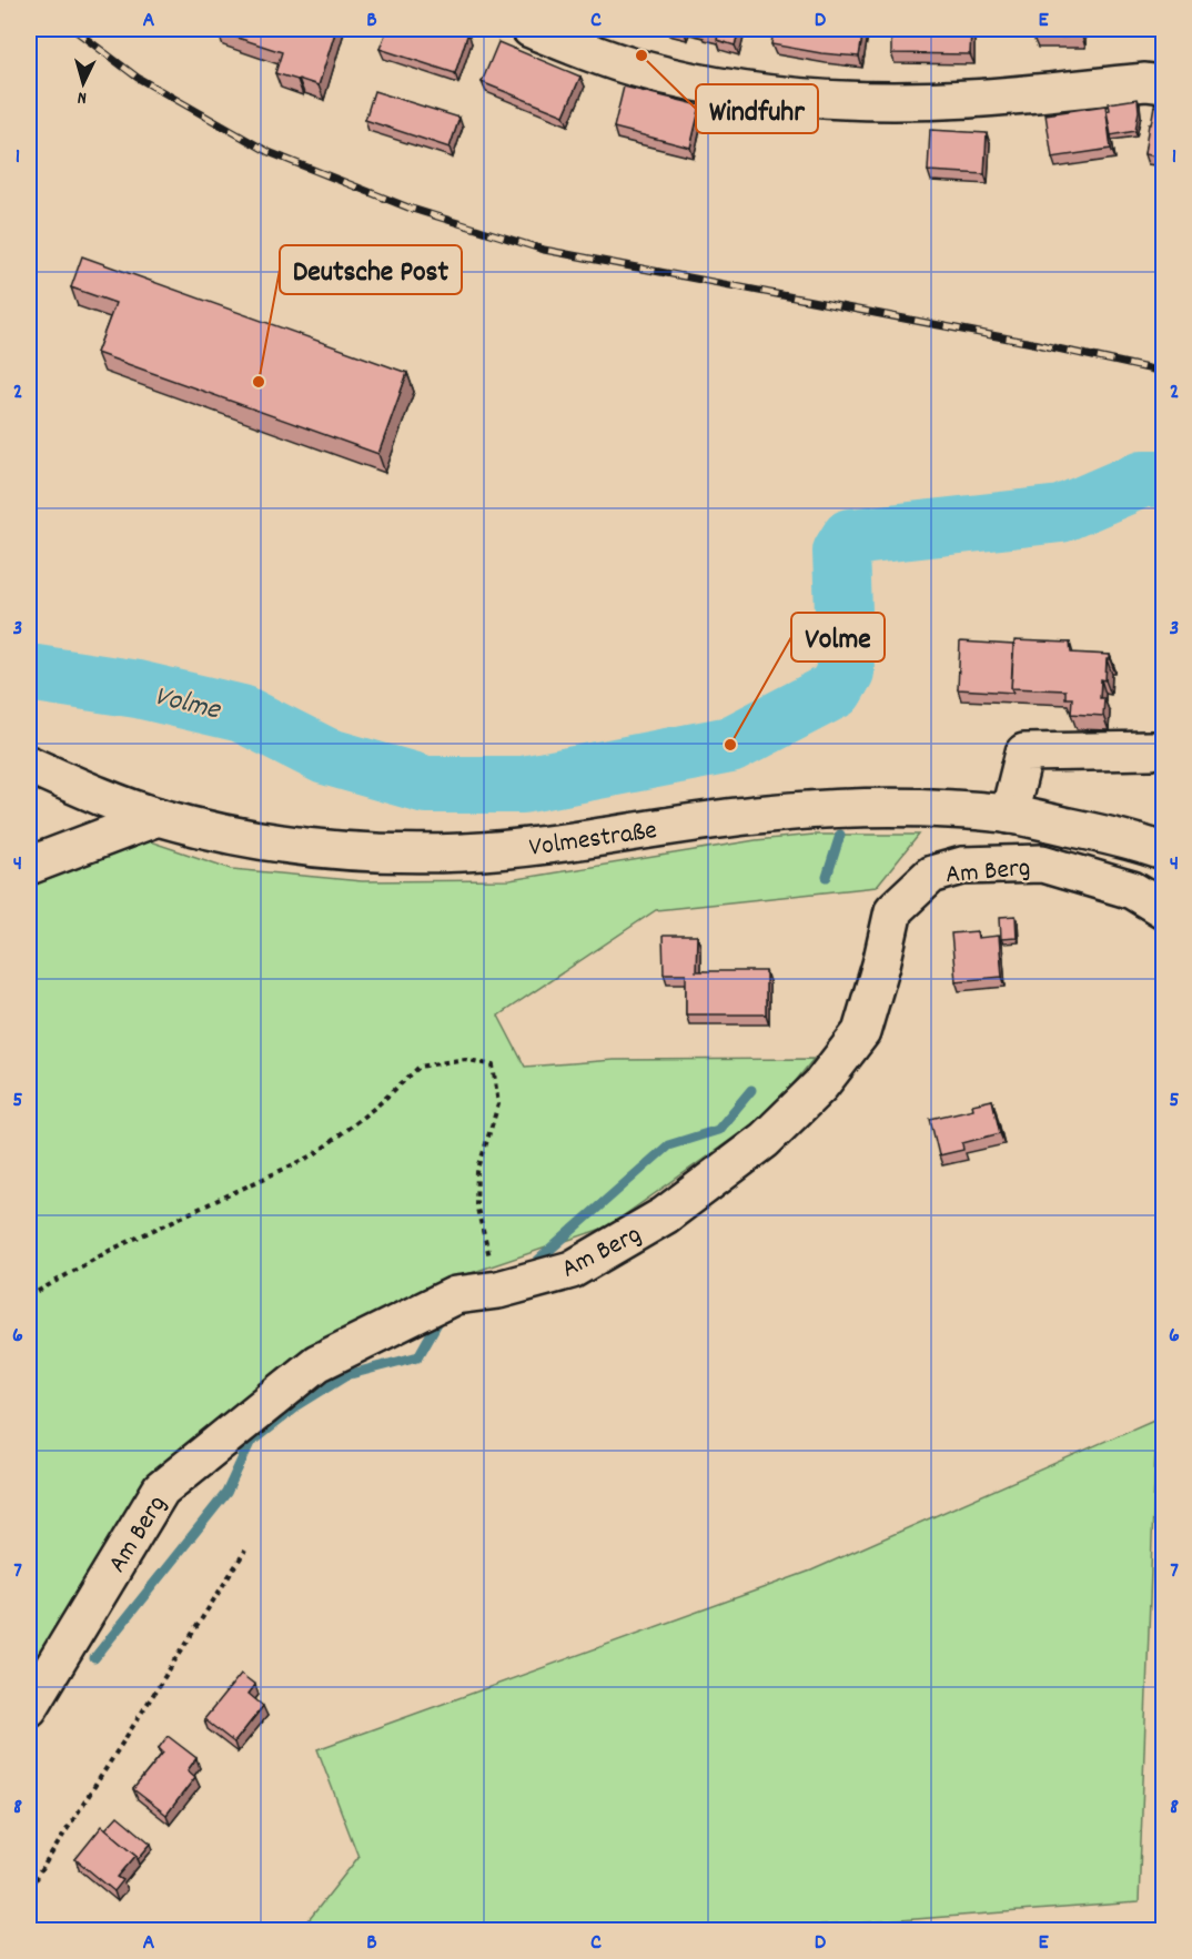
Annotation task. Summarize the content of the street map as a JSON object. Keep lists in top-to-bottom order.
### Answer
{
  "streets": {
    "street": ["Volmestraße", "Am Berg"]
  },
  "water": ["Volme"],
  "places": ["Windfuhr", "Deutsche Post", "Volme"],
  "north": "bottom",
  "grid": {
    "columns": [
      "A",
      "B",
      "C",
      "D",
      "E"
    ],
    "rows": [
      "1",
      "2",
      "3",
      "4",
      "5",
      "6",
      "7",
      "8"
    ]
  }
}
